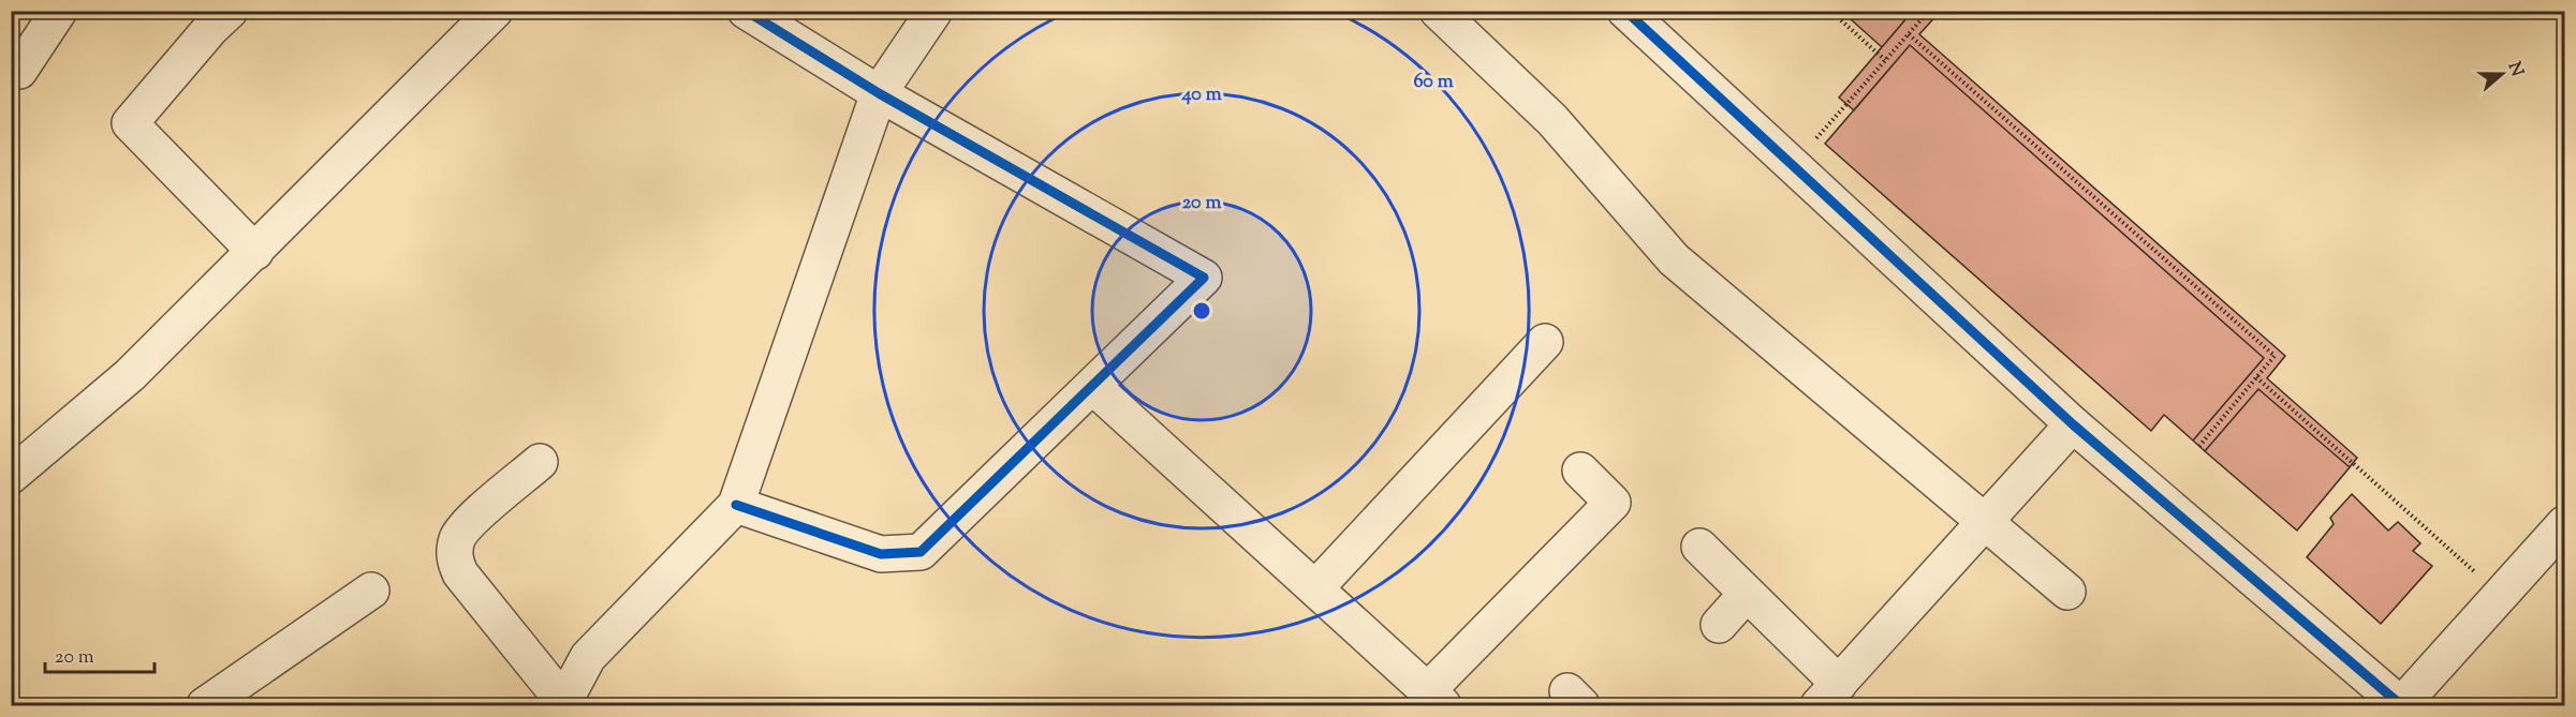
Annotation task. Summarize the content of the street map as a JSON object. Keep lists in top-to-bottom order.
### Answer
{
  "scale_bar": "20 m",
  "north": "right",
  "rings": ["60 m", "40 m", "20 m"]
}
